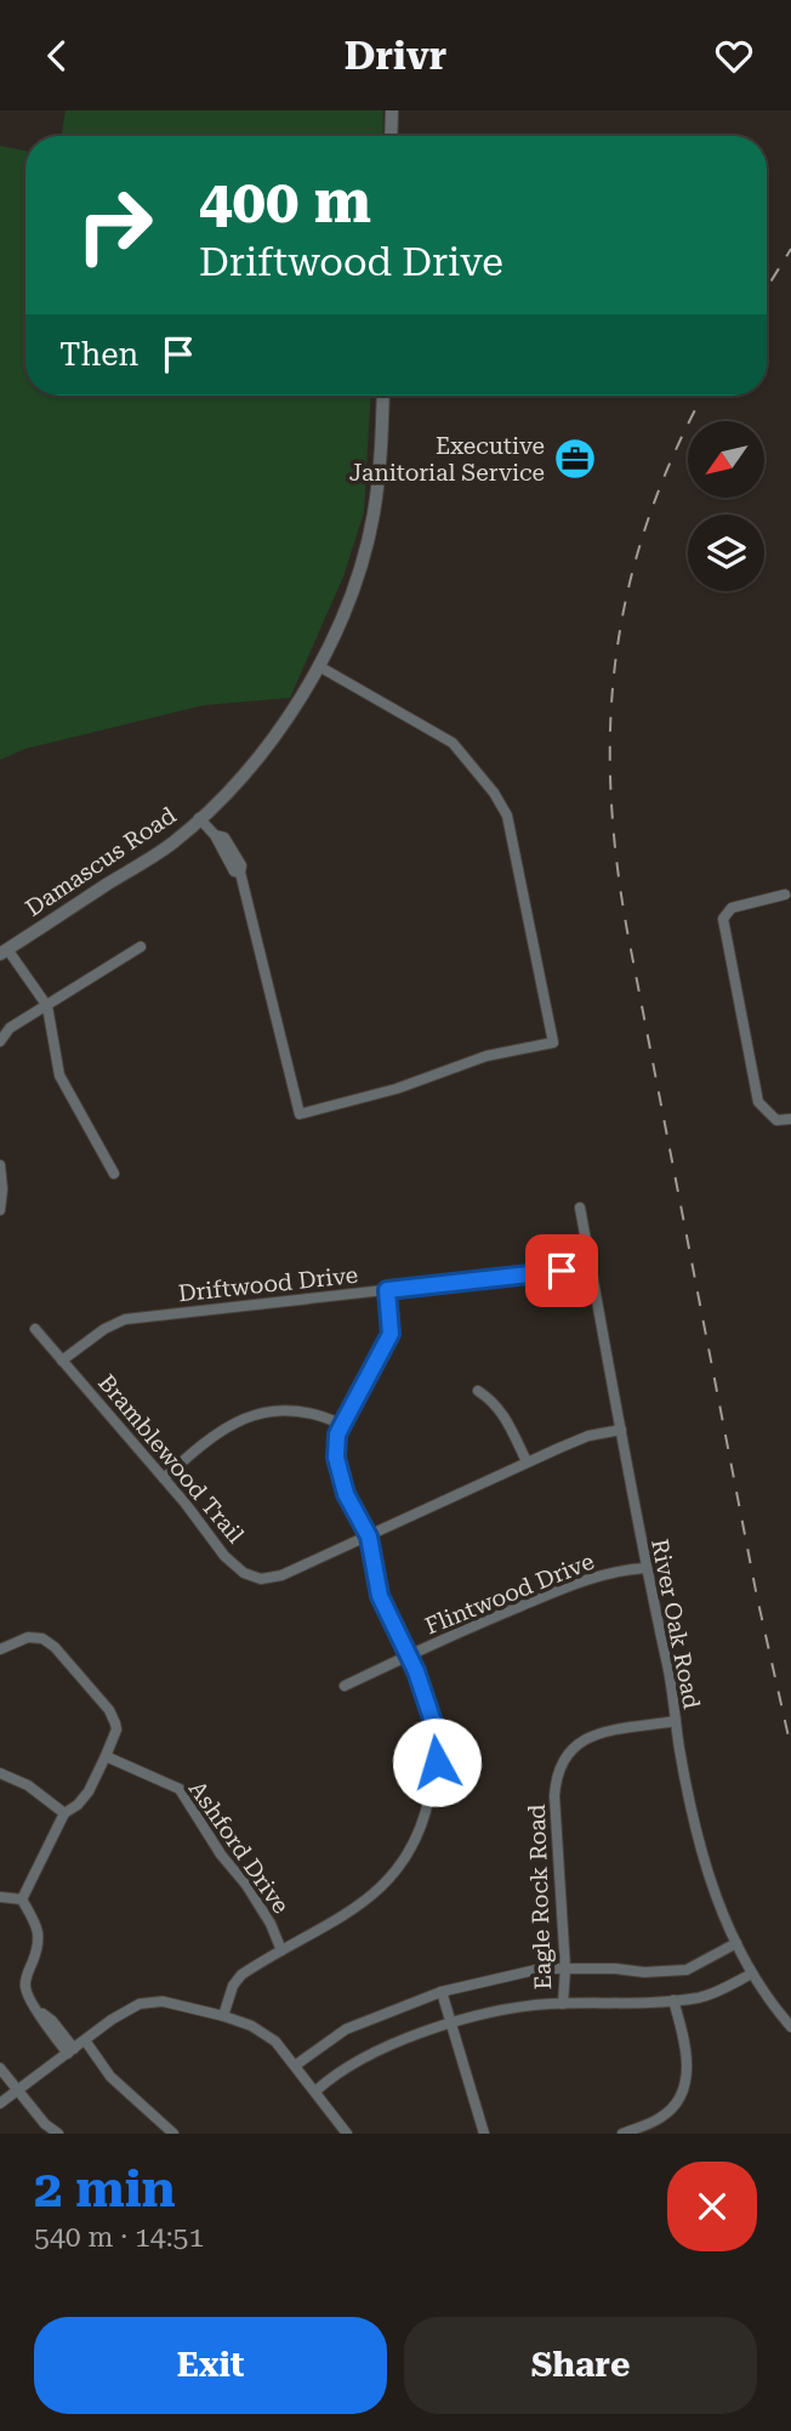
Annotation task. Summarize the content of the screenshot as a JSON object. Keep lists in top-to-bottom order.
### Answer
{
  "streets": {
    "street": [
      "Damascus Road",
      "Driftwood Drive",
      "Bramblewood Trail",
      "Flintwood Drive",
      "River Oak Road",
      "Ashford Drive",
      "Eagle Rock Road"
    ]
  },
  "crossings": [
    ["Driftwood Drive", "Bramblewood Trail"],
    ["Driftwood Drive", "River Oak Road"],
    ["Bramblewood Trail", "River Oak Road"],
    ["Flintwood Drive", "River Oak Road"],
    ["River Oak Road", "Eagle Rock Road"]
  ],
  "places": {
    "office": ["Executive Janitorial Service"]
  },
  "north": "bottom left",
  "page": {
    "header": "Drivr",
    "turn": ["400 m", "Driftwood Drive"],
    "then": "Then",
    "heading": ["2 min", "540 m · 14:51"],
    "buttons": ["Exit", "Share"]
  }
}
